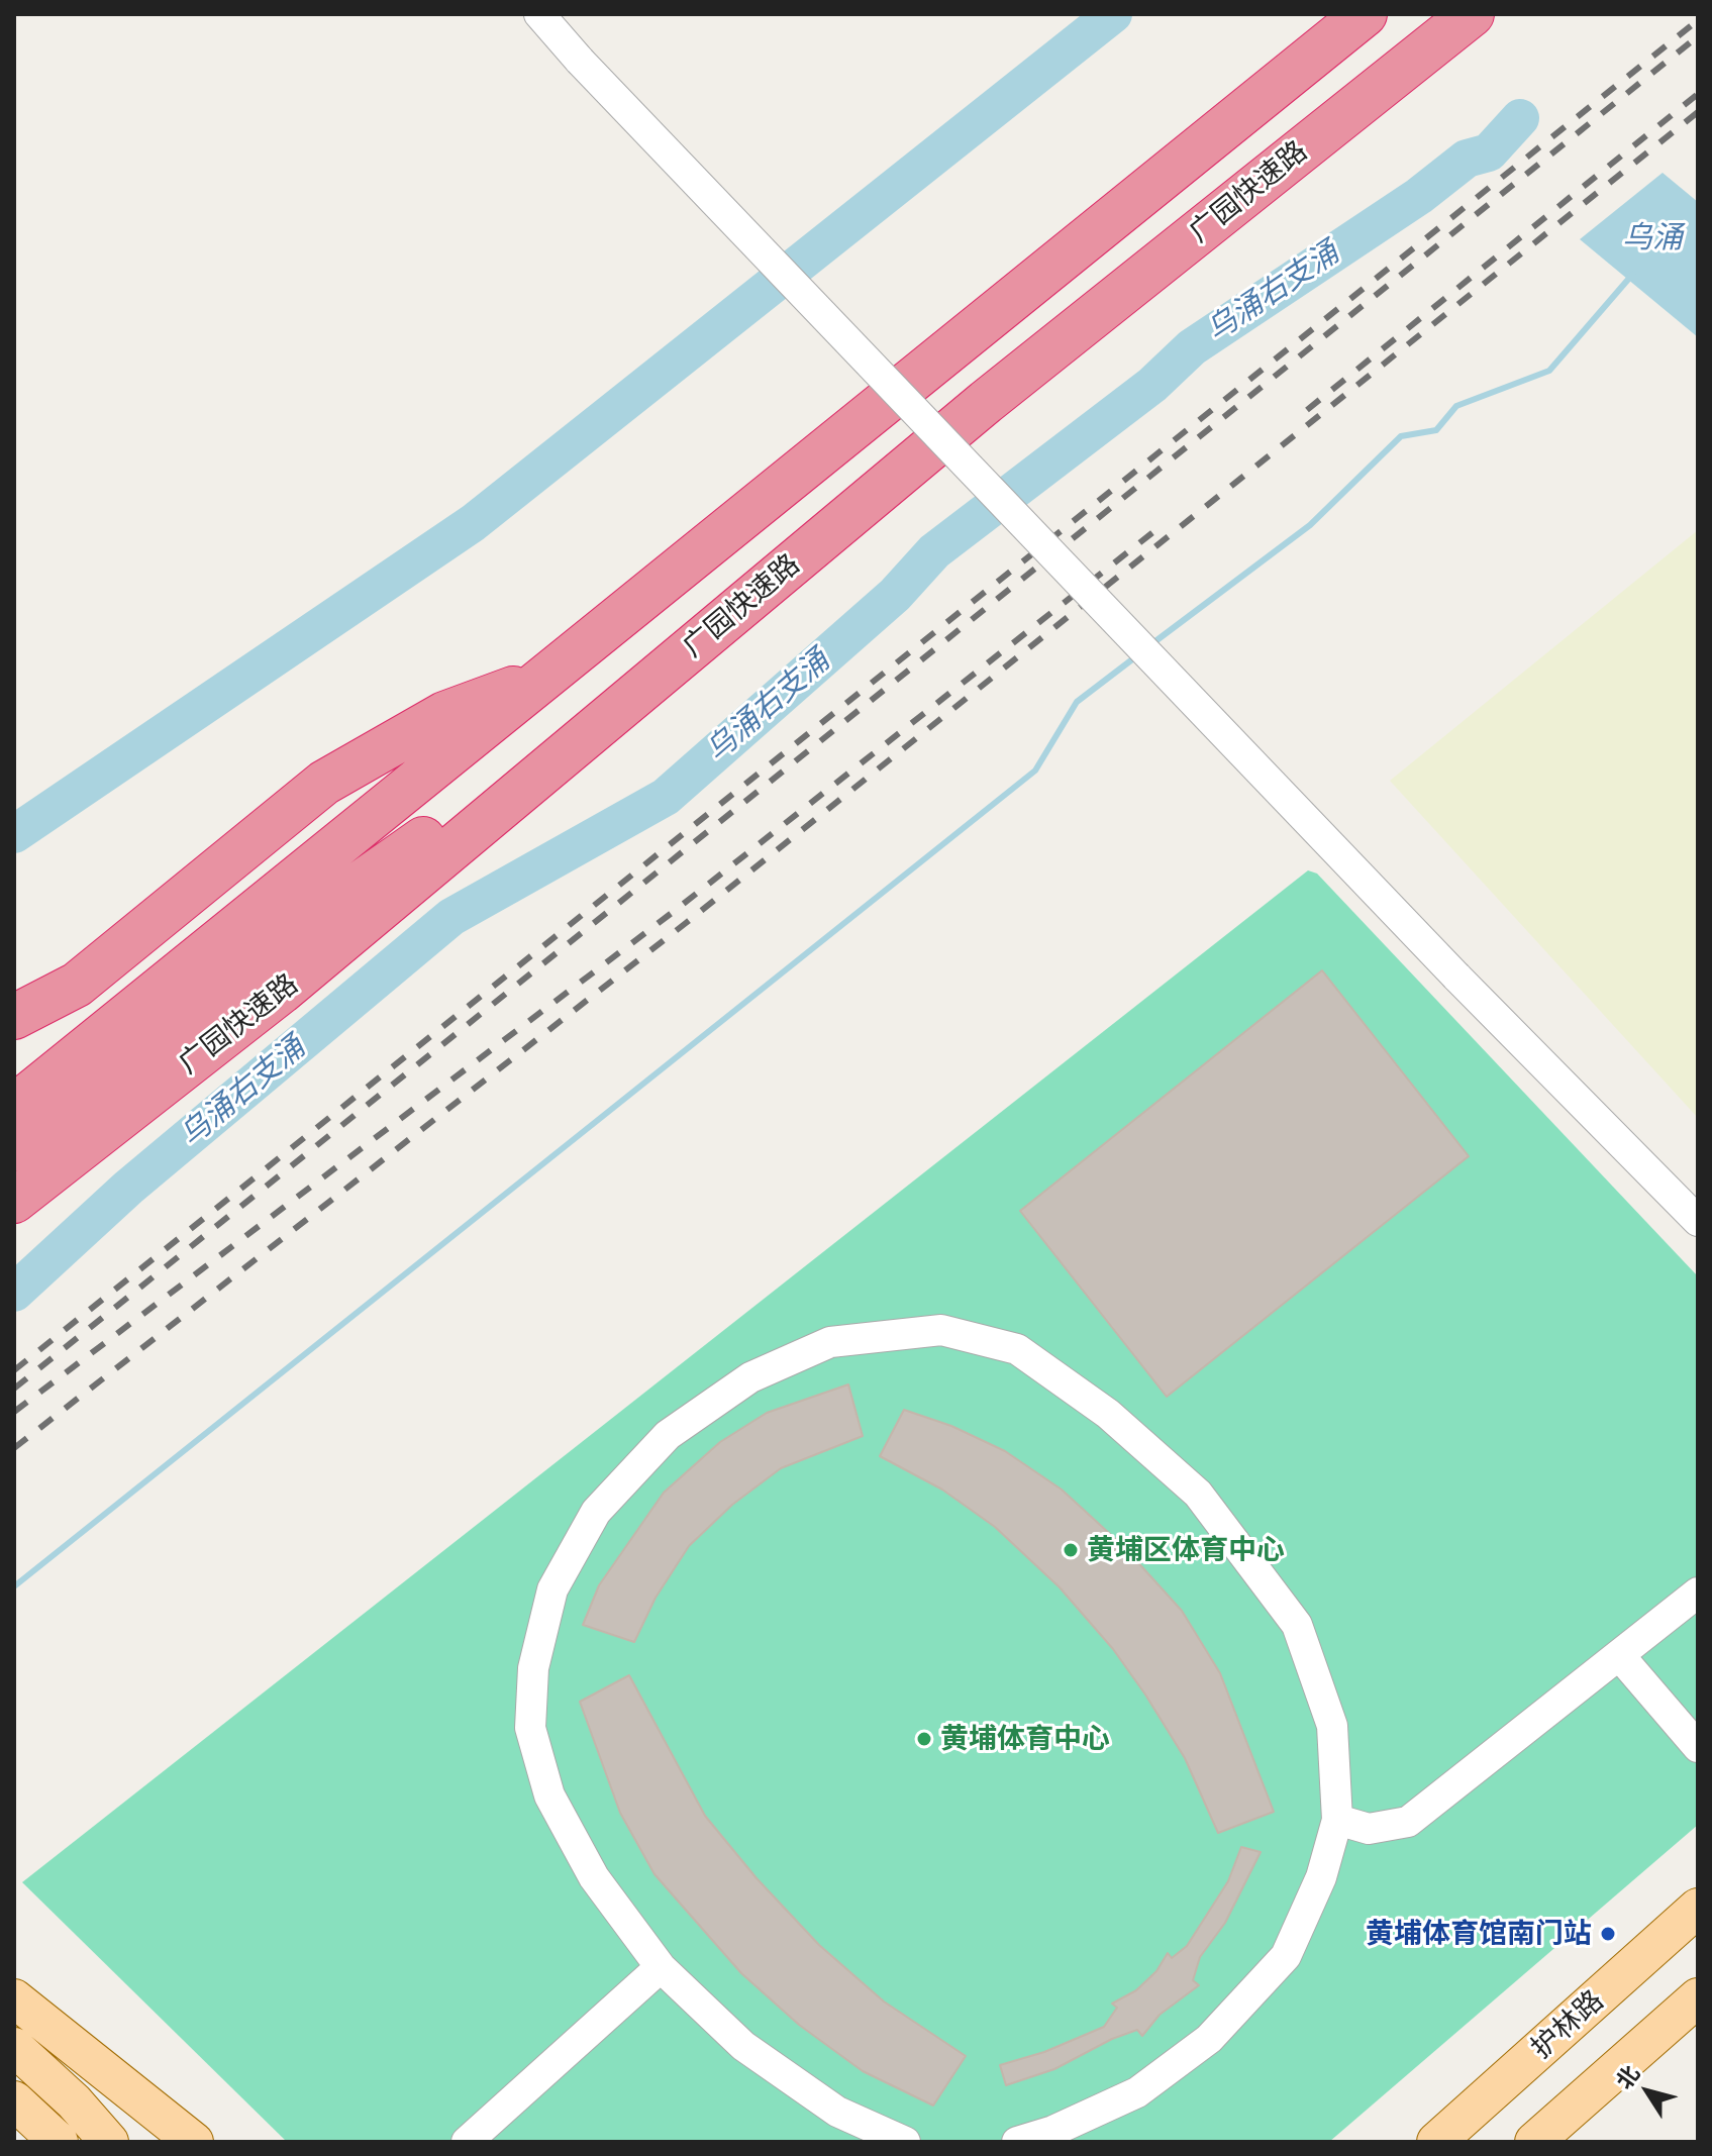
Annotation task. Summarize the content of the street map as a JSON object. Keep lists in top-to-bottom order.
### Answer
{
  "streets": {
    "highway": ["广园快速路"],
    "main road": ["护林路"]
  },
  "water": ["乌涌", "乌涌右支涌"],
  "places": ["黄埔区体育中心", "黄埔体育中心", "黄埔体育馆南门站"],
  "north": "top left"
}
